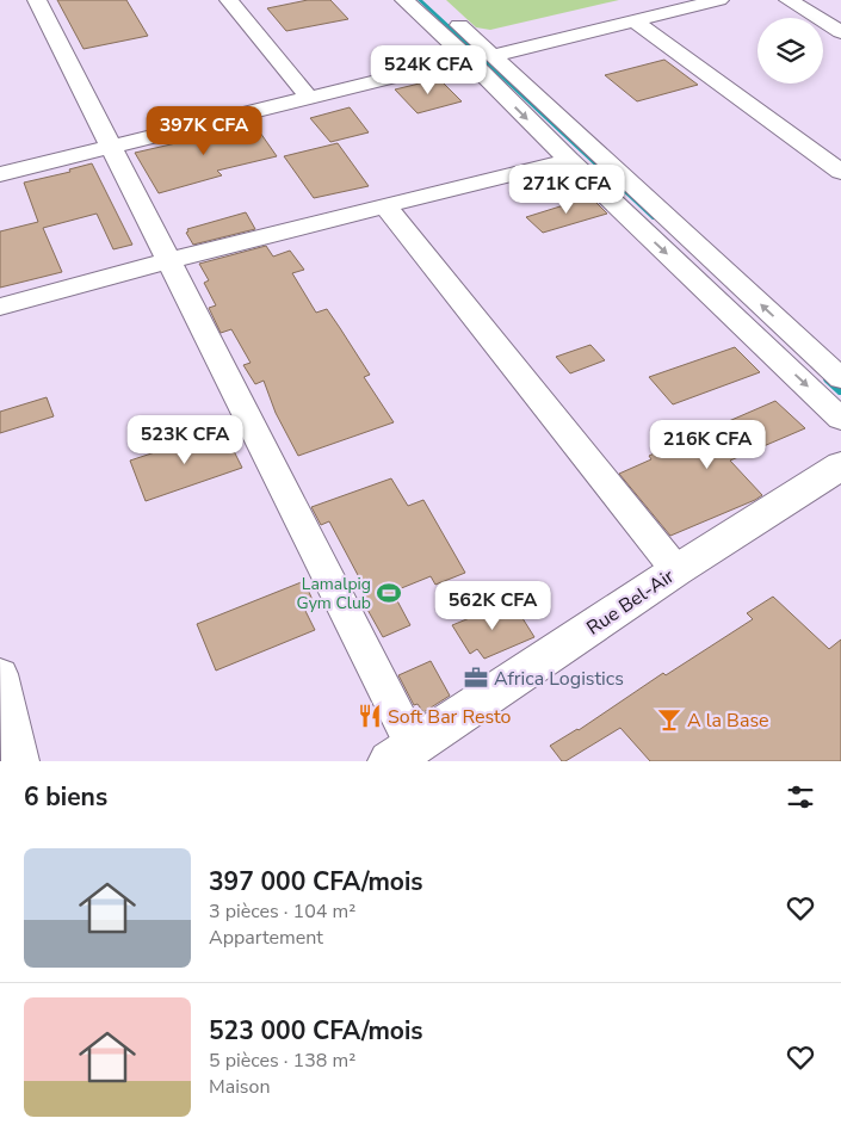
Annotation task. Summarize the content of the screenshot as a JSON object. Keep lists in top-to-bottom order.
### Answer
{
  "streets": {
    "main road": ["Rue Bel-Air"]
  },
  "places": {
    "sports": ["Lamalpig Gym Club"],
    "office": ["Africa Logistics"],
    "restaurant": ["Soft Bar Resto"],
    "bar": ["A la Base"]
  },
  "page": {
    "price": [
      "524K CFA",
      "397K CFA",
      "271K CFA",
      "523K CFA",
      "216K CFA",
      "562K CFA"
    ],
    "heading": "6 biens",
    "list": [
      {
        "name": "397 000 CFA/mois",
        "note": "3 pièces · 104 m² · Appartement"
      },
      {
        "name": "523 000 CFA/mois",
        "note": "5 pièces · 138 m² · Maison"
      }
    ]
  }
}
